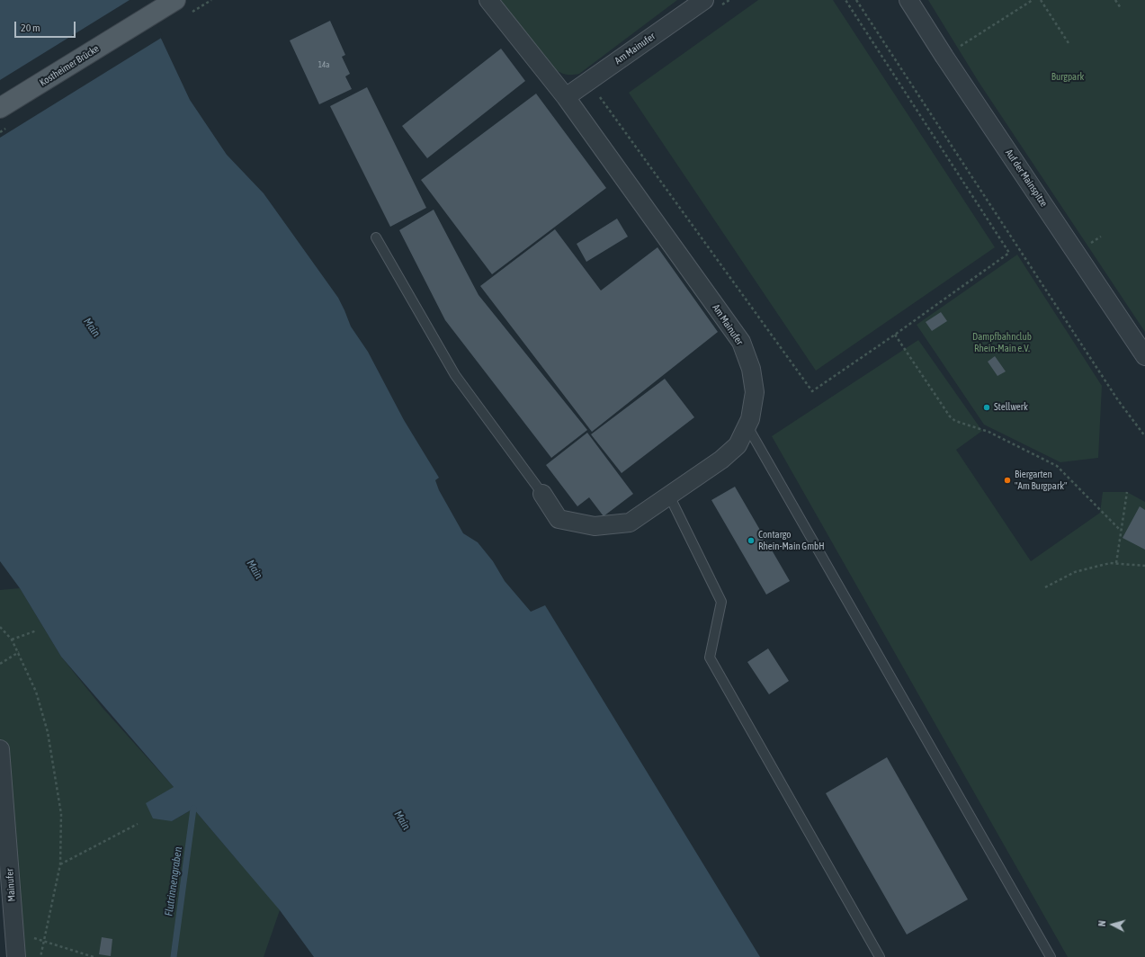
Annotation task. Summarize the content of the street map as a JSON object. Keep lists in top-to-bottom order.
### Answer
{
  "streets": {
    "main road": ["Kostheimer Brücke"],
    "street": ["Am Mainufer", "Auf der Mainspitze", "Mainufer"]
  },
  "water": ["Main", "Flutrinnengraben"],
  "parks": ["Burgpark", "Dampfbahnclub Rhein-Main e.V."],
  "places": ["Stellwerk", "Biergarten \"Am Burgpark\"", "Contargo Rhein-Main GmbH"],
  "house_numbers": ["14a"],
  "scale_bar": "20 m",
  "north": "left"
}
